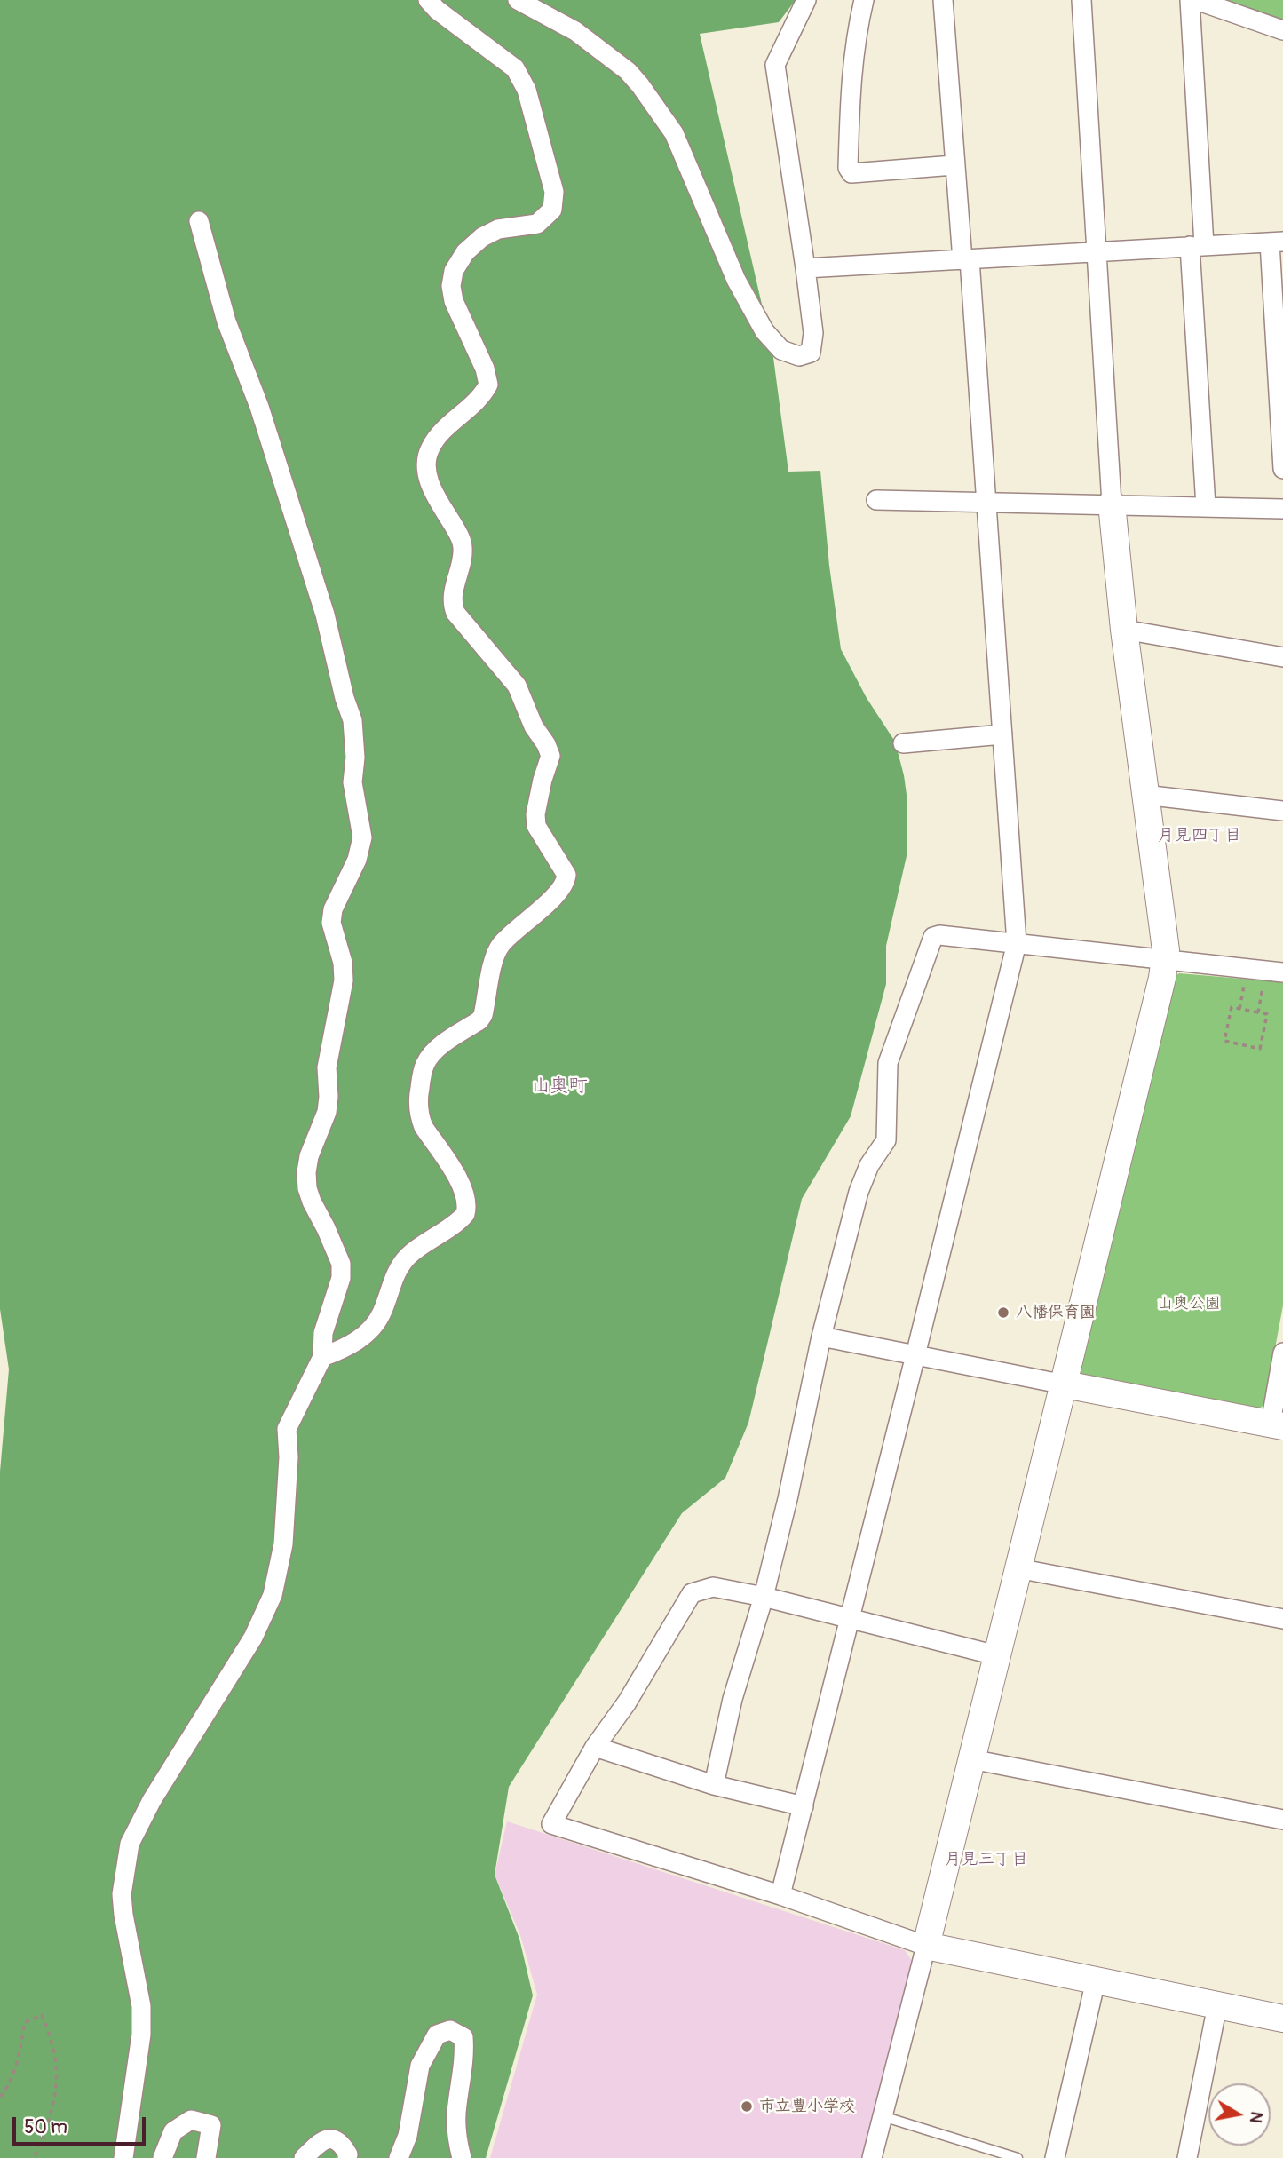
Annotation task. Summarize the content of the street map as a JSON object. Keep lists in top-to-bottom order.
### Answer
{
  "districts": ["月見四丁目", "山奥町", "月見三丁目"],
  "parks": ["山奥公園"],
  "places": ["八幡保育園", "市立豊小学校"],
  "scale_bar": "50 m",
  "north": "right"
}
